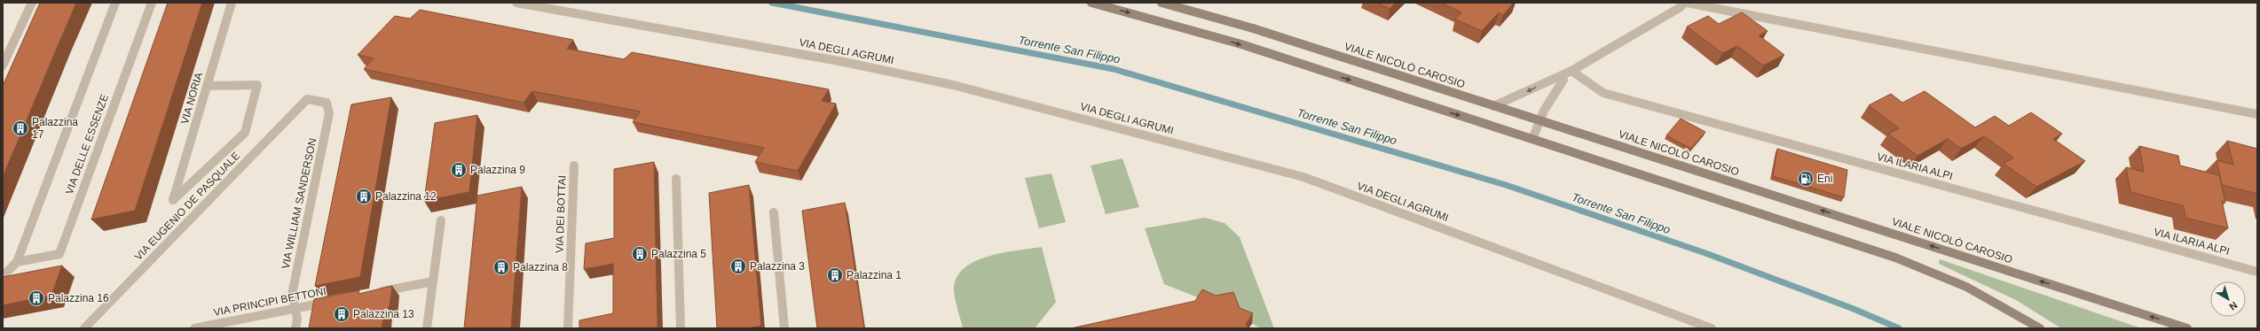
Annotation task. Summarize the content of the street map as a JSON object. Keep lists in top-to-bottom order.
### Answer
{
  "streets": {
    "main road": ["VIALE NICOLÒ CAROSIO"],
    "street": [
      "VIA DEGLI AGRUMI",
      "VIA NORIA",
      "VIA DELLE ESSENZE",
      "VIA ILARIA ALPI",
      "VIA WILLIAM SANDERSON",
      "VIA EUGENIO DE PASQUALE",
      "VIA DEI BOTTAI",
      "VIA PRINCIPI BETTONI"
    ]
  },
  "crossings": [
    ["VIA WILLIAM SANDERSON", "VIA EUGENIO DE PASQUALE"],
    ["VIA WILLIAM SANDERSON", "VIA PRINCIPI BETTONI"]
  ],
  "water": ["Torrente San Filippo"],
  "places": {
    "building": [
      "Palazzina 17",
      "Palazzina 9",
      "Palazzina 12",
      "Palazzina 5",
      "Palazzina 3",
      "Palazzina 8",
      "Palazzina 1",
      "Palazzina 16",
      "Palazzina 13"
    ],
    "fuel station": ["Eni"]
  },
  "north": "bottom right"
}
